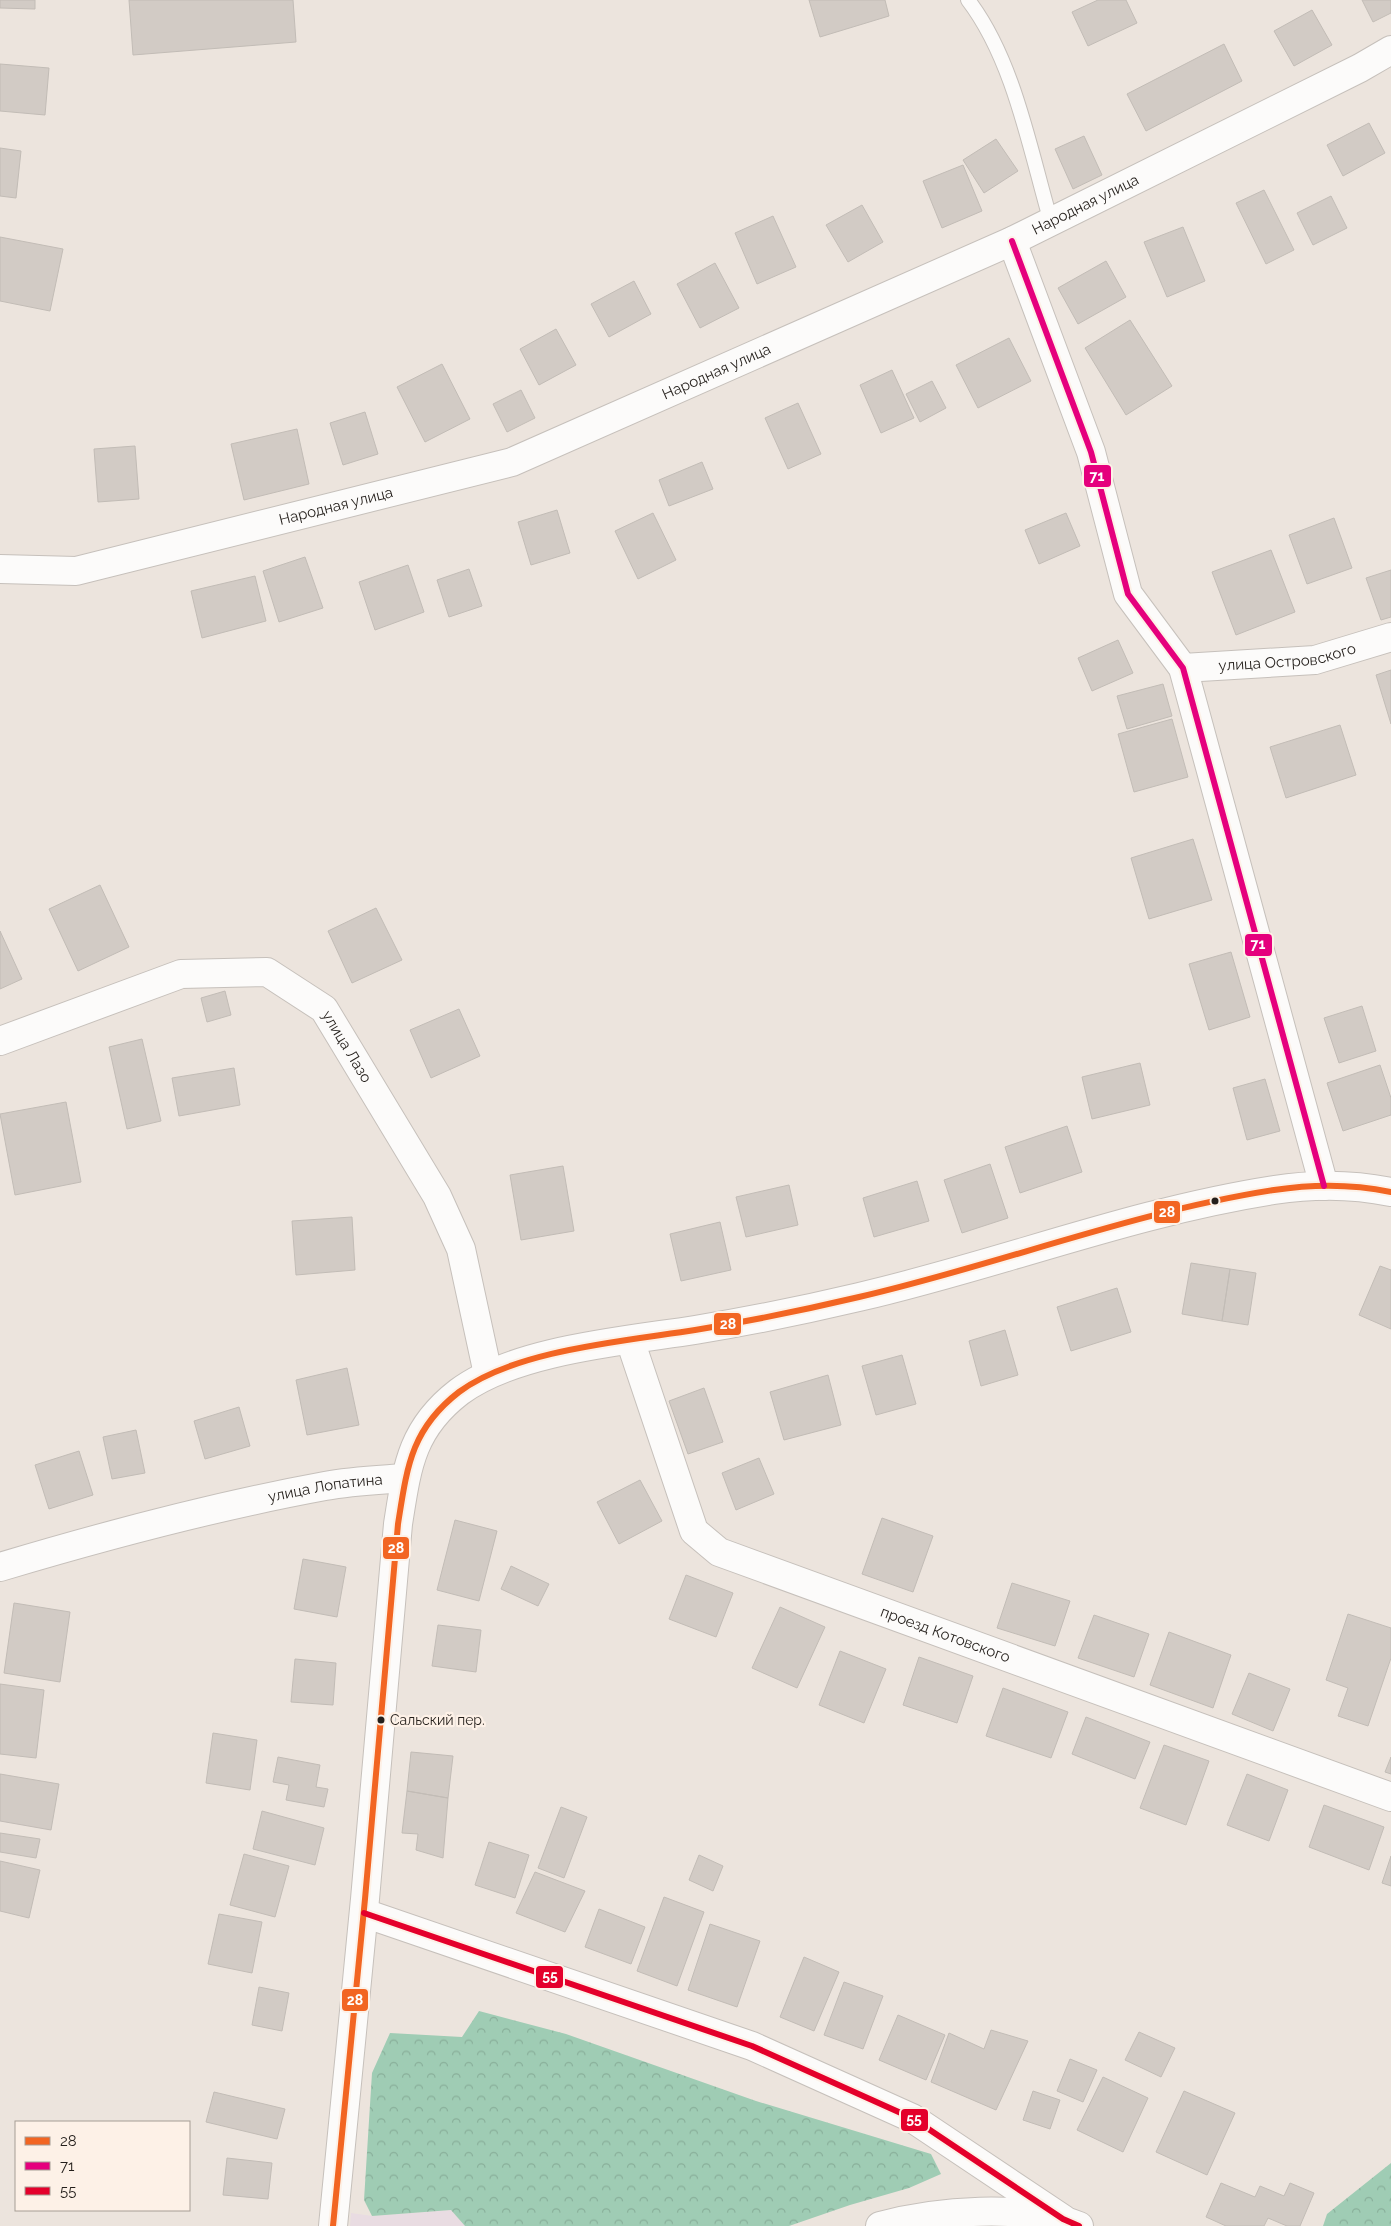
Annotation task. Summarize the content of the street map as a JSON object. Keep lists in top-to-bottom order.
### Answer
{
  "streets": {
    "street": [
      "Народная улица",
      "улица Островского",
      "улица Лазо",
      "улица Лопатина",
      "проезд Котовского"
    ]
  },
  "places": ["Сальский пер."],
  "lines": ["transit line 71", "transit line 28", "transit line 55"],
  "legend": ["28", "71", "55"]
}
